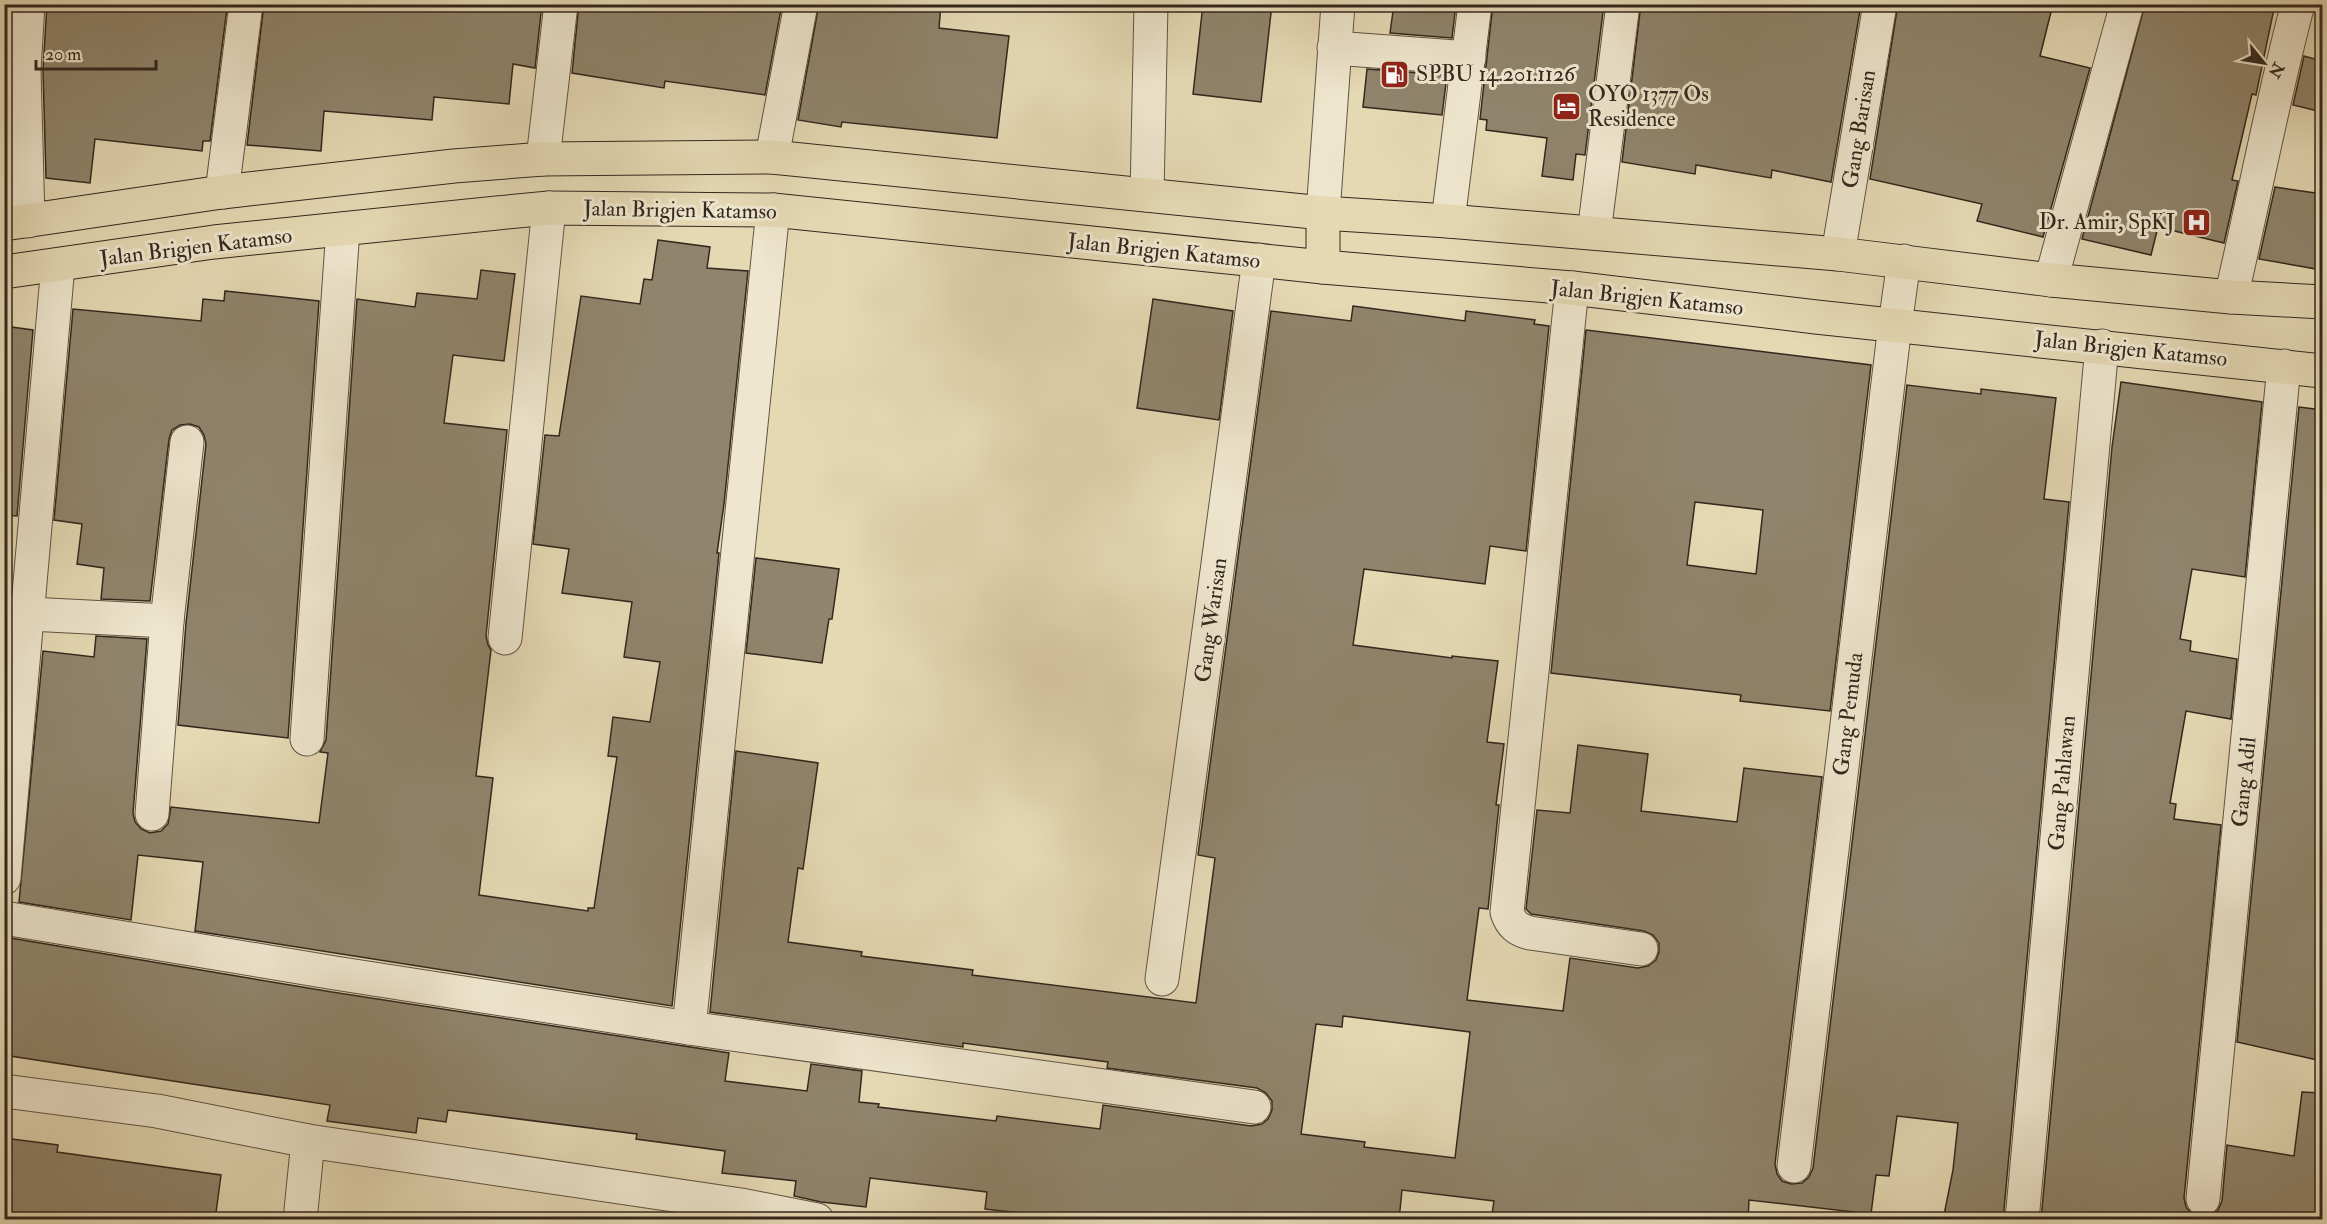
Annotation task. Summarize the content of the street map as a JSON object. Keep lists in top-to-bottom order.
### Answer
{
  "streets": {
    "main road": ["Jalan Brigjen Katamso"],
    "street": [
      "Gang Barisan",
      "Gang Warisan",
      "Gang Pemuda",
      "Gang Adil",
      "Gang Pahlawan"
    ]
  },
  "crossings": [
    ["Jalan Brigjen Katamso", "Gang Warisan"],
    ["Jalan Brigjen Katamso", "Gang Pemuda"],
    ["Jalan Brigjen Katamso", "Gang Adil"],
    ["Jalan Brigjen Katamso", "Gang Pahlawan"]
  ],
  "places": {
    "fuel station": ["SPBU 14.201.1126"],
    "hotel": ["OYO 1377 Os Residence"],
    "hospital": ["Dr. Amir, SpKJ"]
  },
  "scale_bar": "20 m",
  "north": "bottom right"
}
